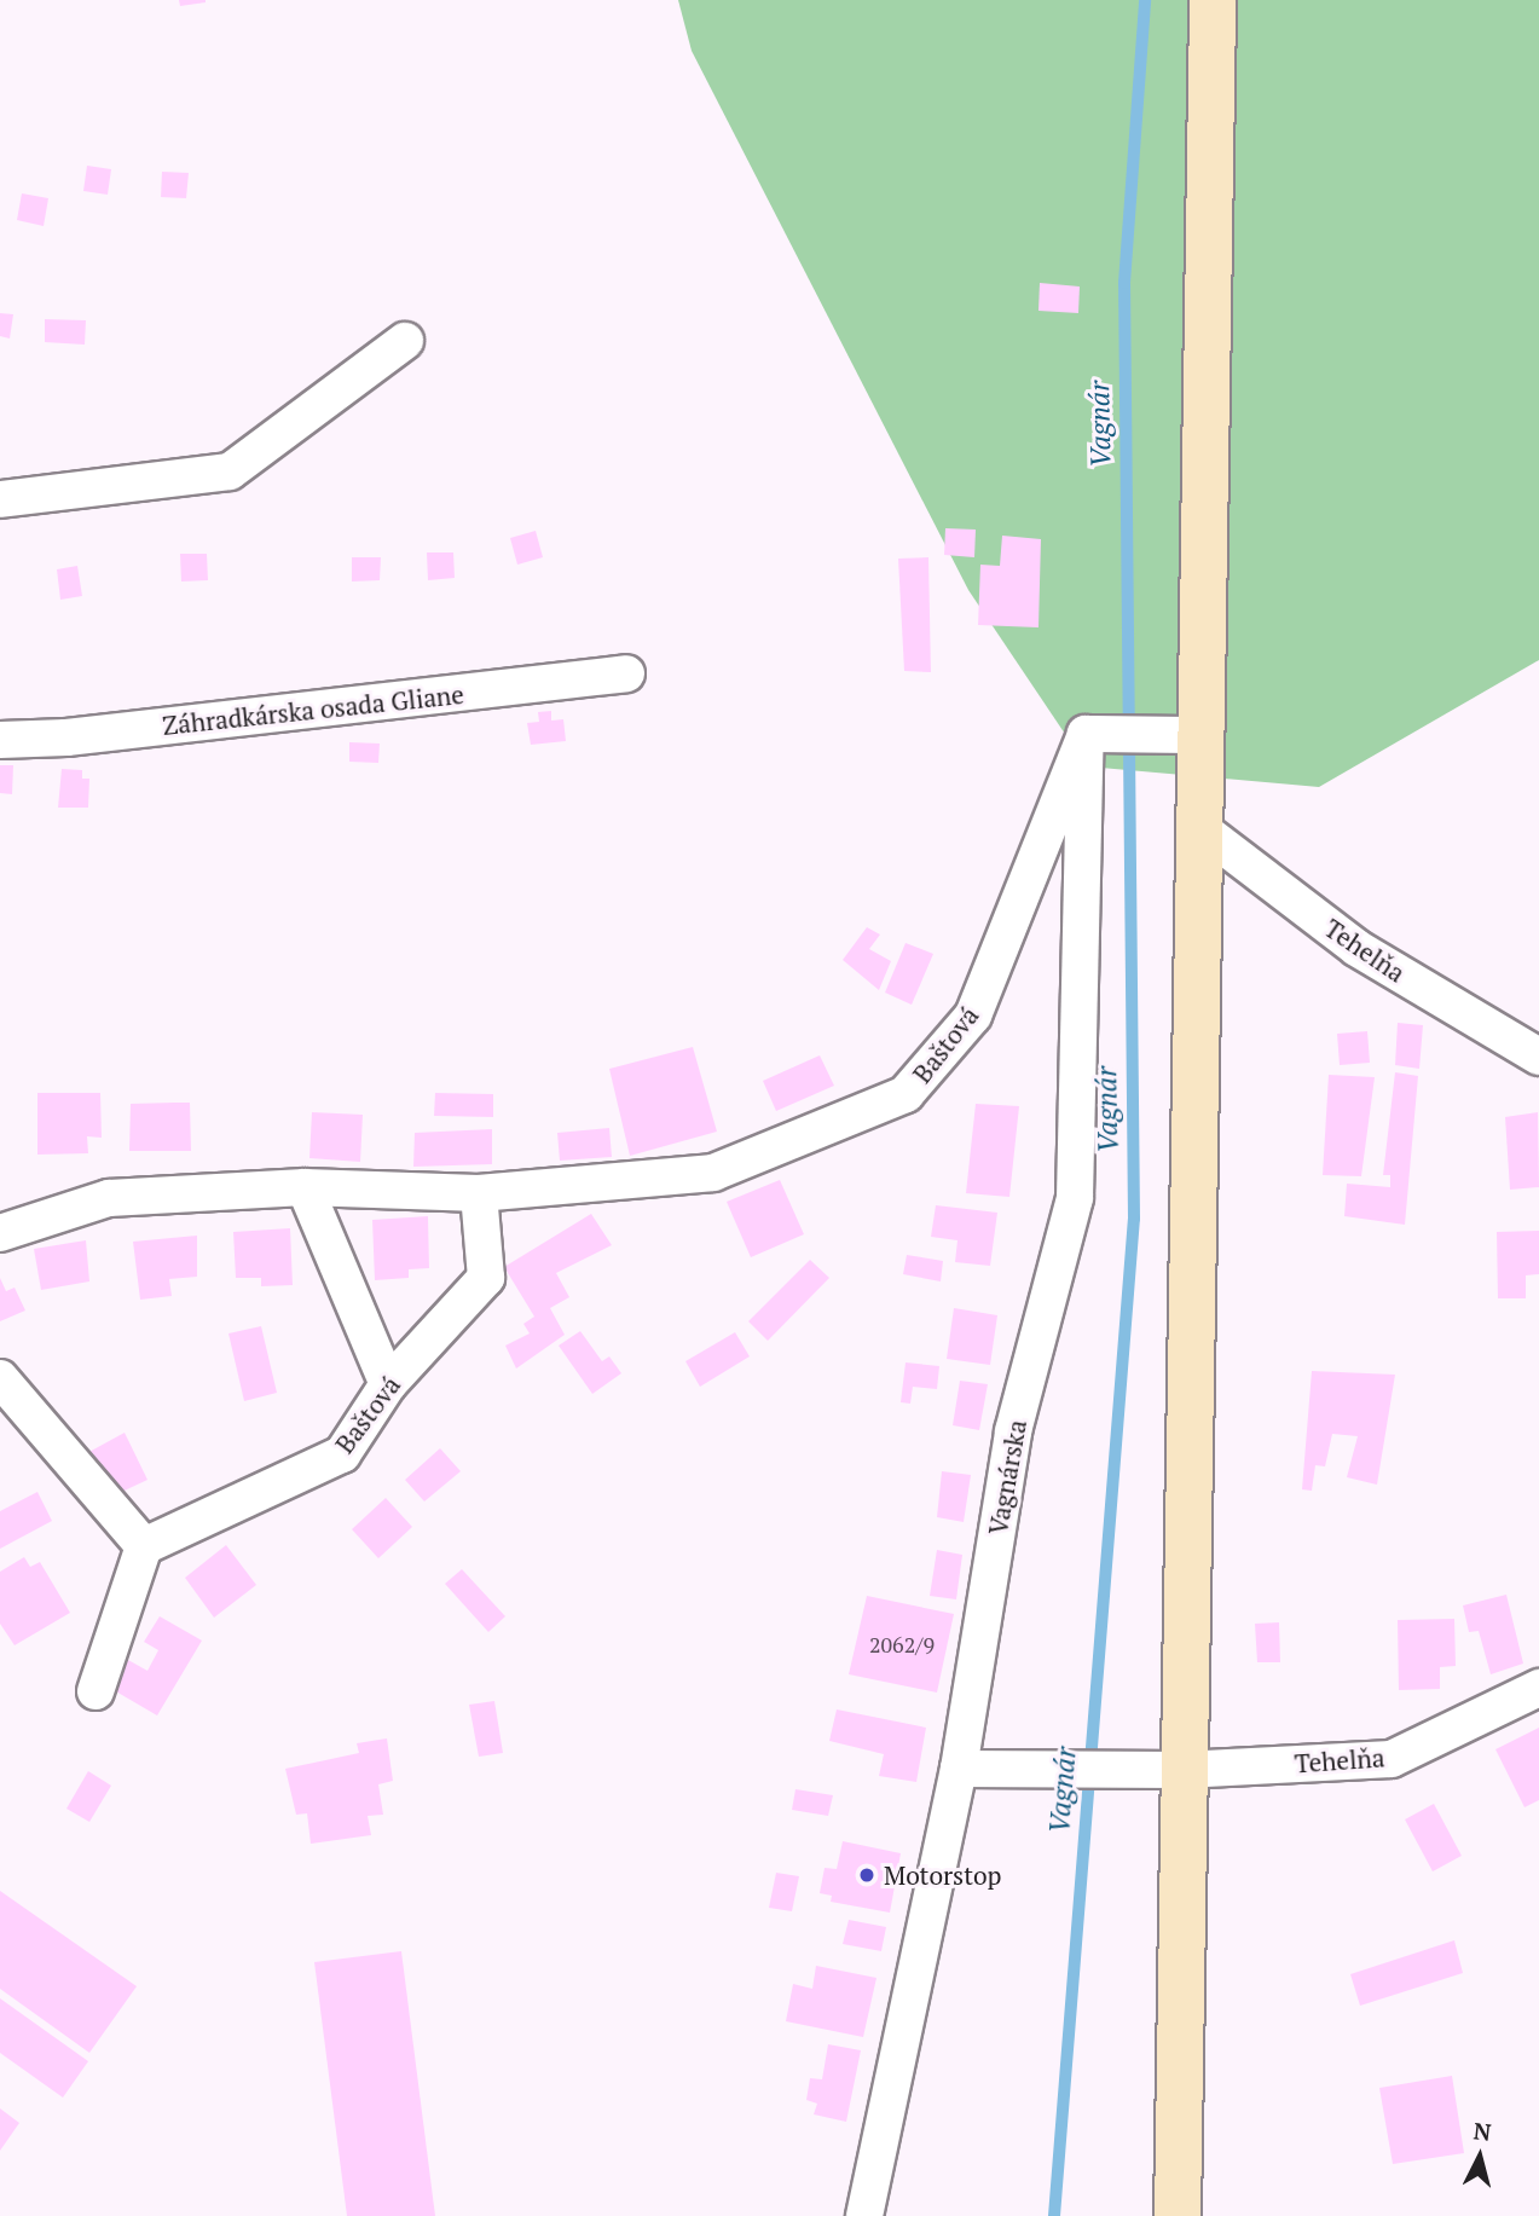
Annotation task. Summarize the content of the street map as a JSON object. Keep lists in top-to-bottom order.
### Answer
{
  "streets": {
    "street": [
      "Záhradkárska osada Gliane",
      "Tehelňa",
      "Baštová",
      "Vagnárska"
    ]
  },
  "crossings": [
    ["Tehelňa", "Vagnárska"],
    ["Baštová", "Vagnárska"]
  ],
  "water": ["Vagnár"],
  "places": ["Motorstop"],
  "house_numbers": ["2062/9"],
  "north": "top"
}
